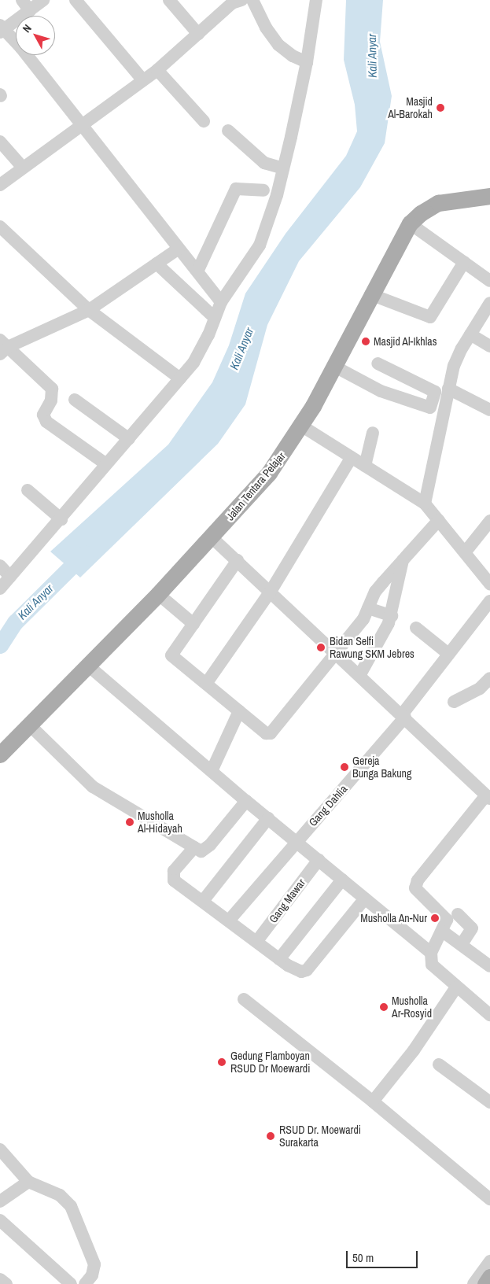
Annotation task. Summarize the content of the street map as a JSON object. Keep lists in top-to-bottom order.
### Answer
{
  "streets": {
    "main road": ["Jalan Tentara Pelajar"],
    "street": ["Gang Dahlia", "Gang Mawar"]
  },
  "water": ["Kali Anyar"],
  "places": [
    "Masjid Al-Barokah",
    "Masjid Al-Ikhlas",
    "Bidan Selfi Rawung SKM Jebres",
    "Gereja Bunga Bakung",
    "Musholla Al-Hidayah",
    "Musholla An-Nur",
    "Musholla Ar-Rosyid",
    "Gedung Flamboyan RSUD Dr Moewardi",
    "RSUD Dr. Moewardi Surakarta"
  ],
  "scale_bar": "50 m",
  "north": "top left"
}
